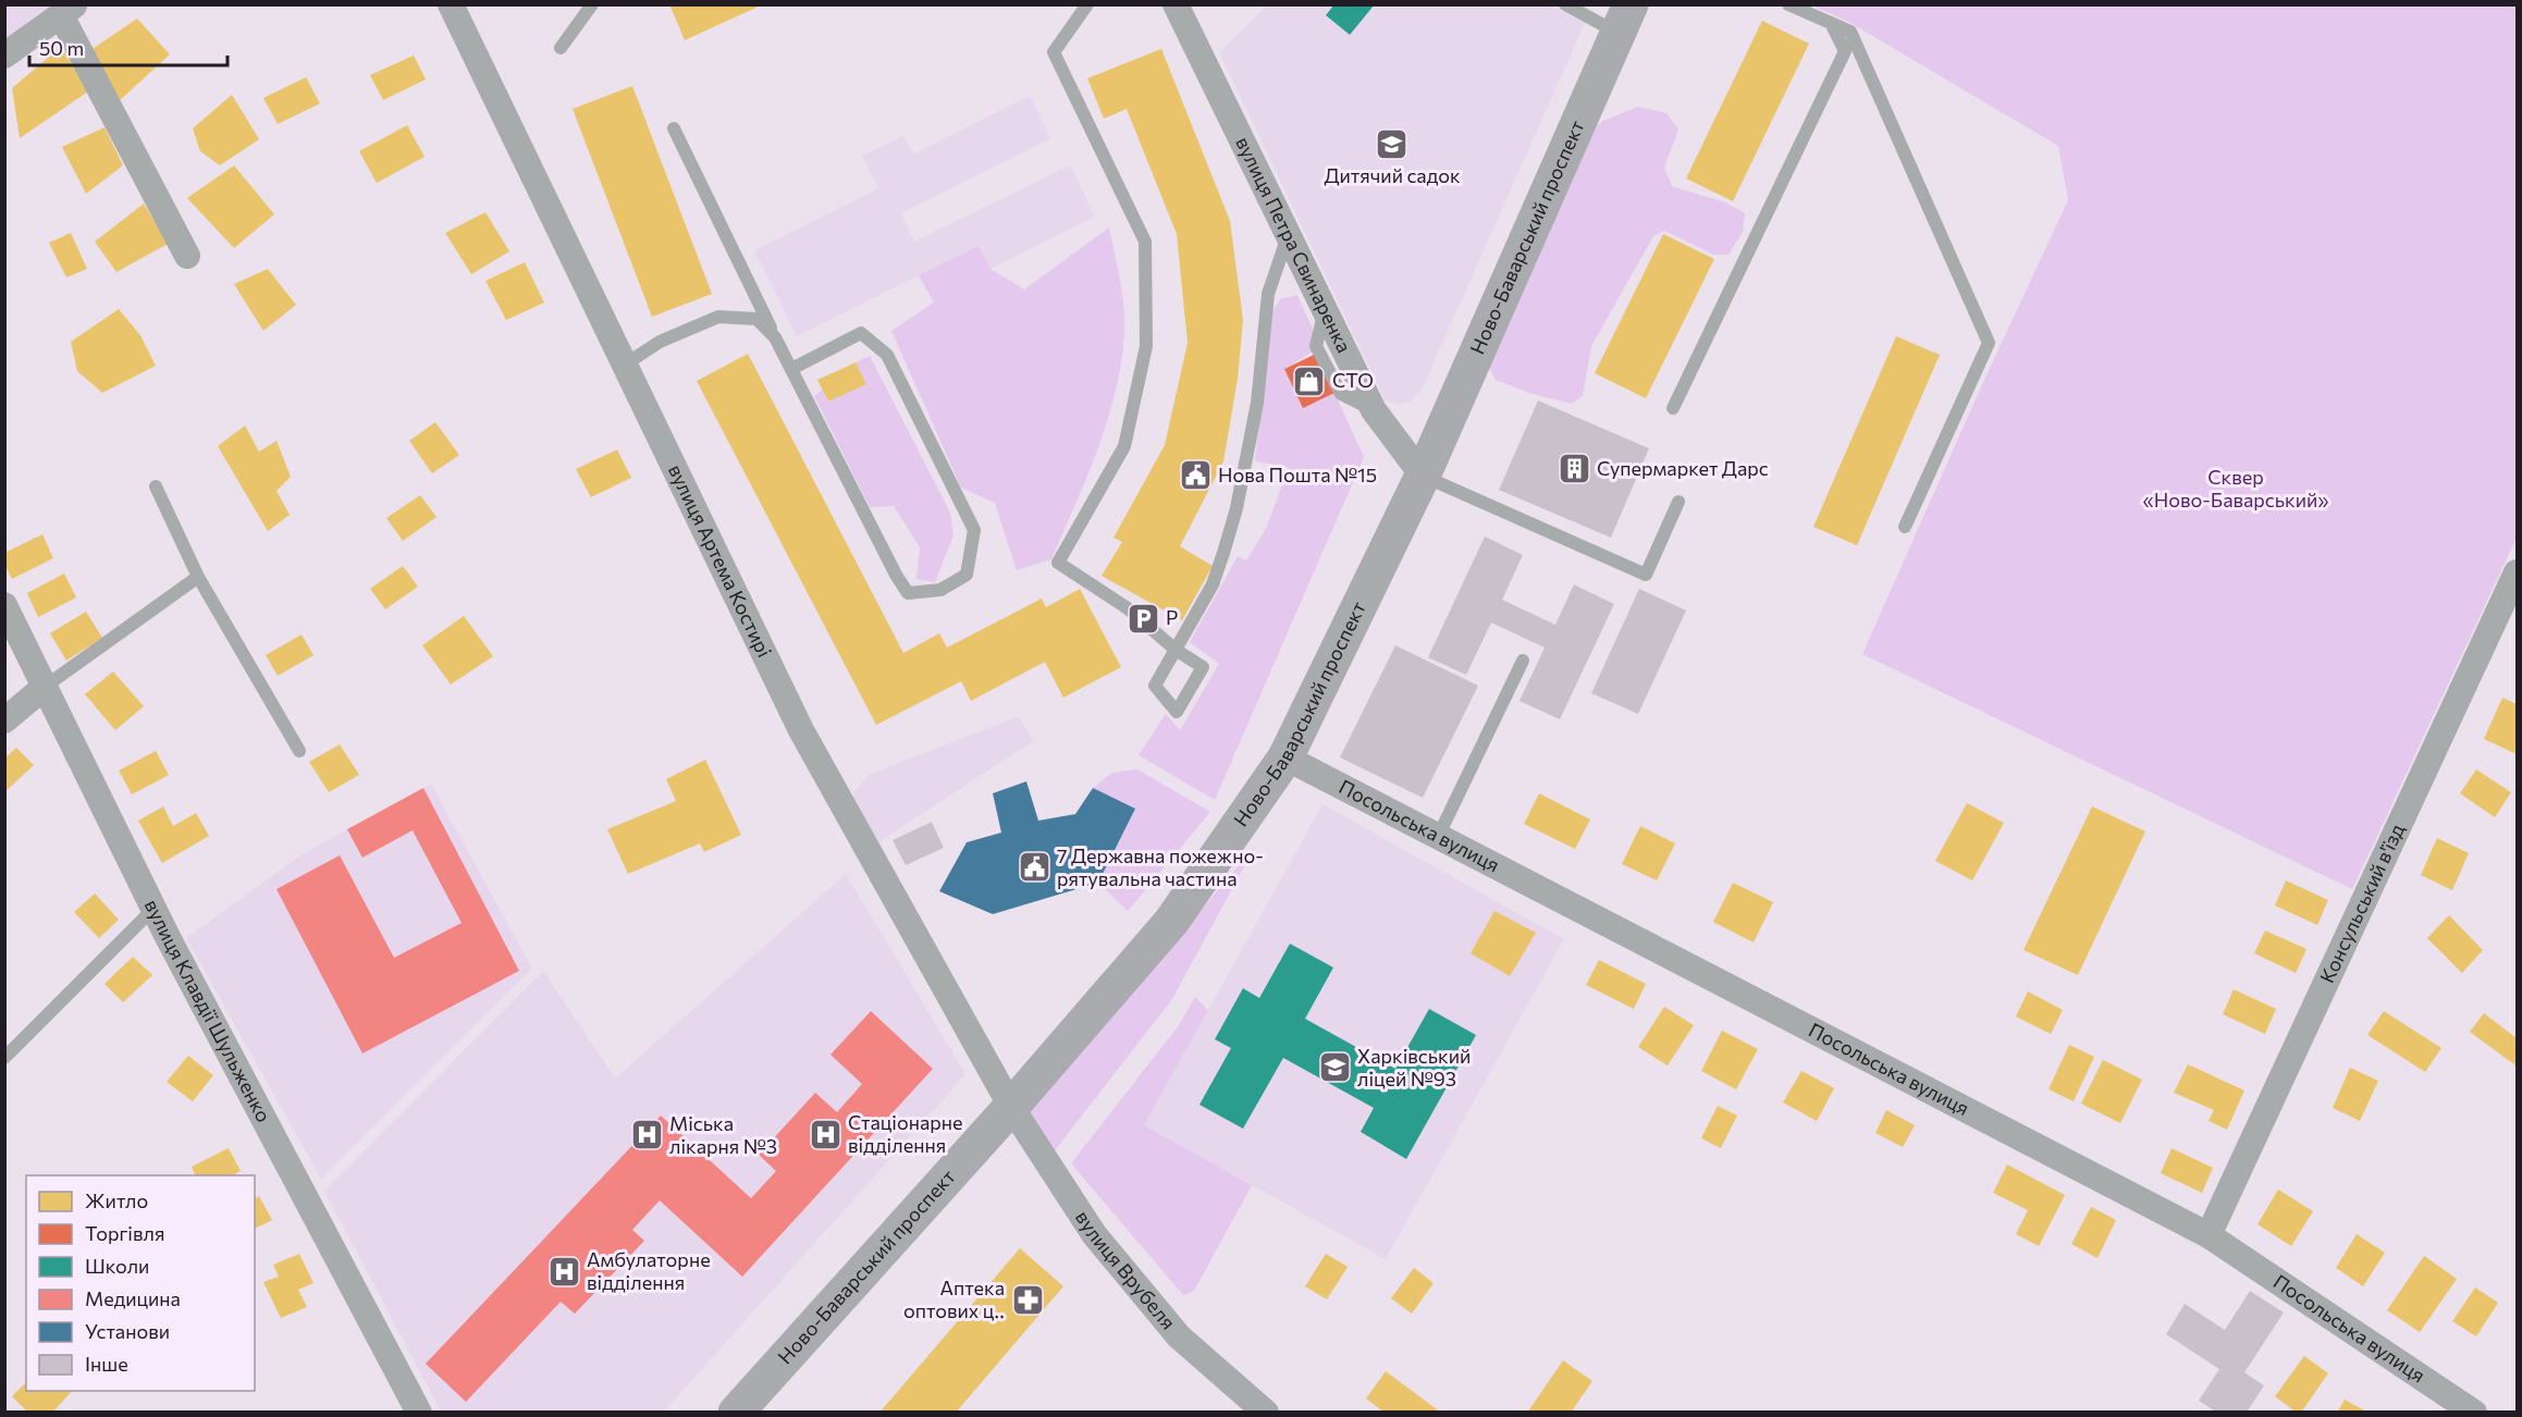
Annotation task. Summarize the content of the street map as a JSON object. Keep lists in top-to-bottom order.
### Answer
{
  "streets": {
    "main road": ["Ново-Баварський проспект"],
    "street": [
      "вулиця Петра Свинаренка",
      "вулиця Артема Костирі",
      "Посольська вулиця",
      "Консульський в'їзд",
      "вулиця Клавдії Шульженко",
      "вулиця Врубеля"
    ]
  },
  "crossings": [
    ["Ново-Баварський проспект", "вулиця Петра Свинаренка"],
    ["Ново-Баварський проспект", "вулиця Артема Костирі"],
    ["Ново-Баварський проспект", "Посольська вулиця"],
    ["Ново-Баварський проспект", "вулиця Врубеля"],
    ["вулиця Артема Костирі", "вулиця Врубеля"],
    ["Посольська вулиця", "Консульський в'їзд"]
  ],
  "parks": ["Сквер «Ново-Баварський»"],
  "places": {
    "school or university": ["Дитячий садок", "Харківський ліцей №93"],
    "shop": ["СТО"],
    "building": ["Супермаркет Дарс"],
    "public building": ["Нова Пошта №15", "7 Державна пожежно- рятувальна частина"],
    "parking": ["Р"],
    "hospital": ["Стаціонарне відділення", "Міська лікарня №3", "Амбулаторне відділення"],
    "pharmacy": ["Аптека оптових ц‥"]
  },
  "legend": [
    "Житло",
    "Торгівля",
    "Школи",
    "Медицина",
    "Установи",
    "Інше"
  ],
  "scale_bar": "50 m"
}
